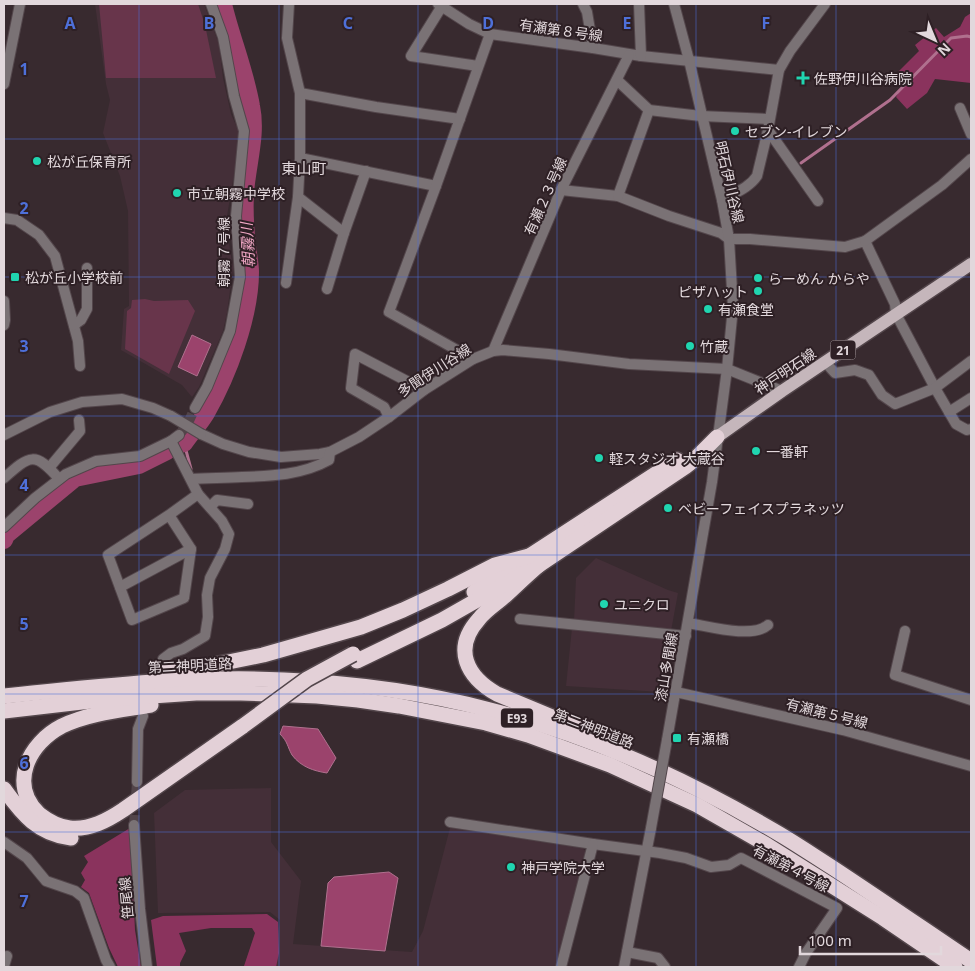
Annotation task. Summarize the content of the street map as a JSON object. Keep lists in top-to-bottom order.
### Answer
{
  "streets": {
    "highway": ["第二神明道路", "E93"],
    "main road": ["21", "神戸明石線"],
    "street": [
      "有瀬第８号線",
      "明石伊川谷線",
      "有瀬２３号線",
      "朝霧７号線",
      "多聞伊川谷線",
      "漆山多聞線",
      "有瀬第５号線",
      "有瀬第４号線",
      "笹尾線"
    ]
  },
  "crossings": [
    ["有瀬第８号線", "明石伊川谷線"],
    ["有瀬第８号線", "有瀬２３号線"],
    ["明石伊川谷線", "多聞伊川谷線"],
    ["明石伊川谷線", "漆山多聞線"],
    ["有瀬２３号線", "多聞伊川谷線"],
    ["多聞伊川谷線", "神戸明石線"],
    ["多聞伊川谷線", "漆山多聞線"],
    ["神戸明石線", "漆山多聞線"],
    ["漆山多聞線", "有瀬第５号線"],
    ["漆山多聞線", "有瀬第４号線"]
  ],
  "districts": ["東山町"],
  "water": ["朝霧川"],
  "places": {
    "health": ["佐野伊川谷病院"],
    "other": [
      "セブン-イレブン",
      "松が丘保育所",
      "市立朝霧中学校",
      "らーめん からや",
      "ピザハット",
      "有瀬食堂",
      "竹蔵",
      "一番軒",
      "軽スタジオ 大蔵谷",
      "ベビーフェイスプラネッツ",
      "ユニクロ",
      "神戸学院大学"
    ],
    "transit": ["松が丘小学校前", "有瀬橋"]
  },
  "scale_bar": "100 m",
  "north": "bottom right",
  "grid": {
    "columns": [
      "A",
      "B",
      "C",
      "D",
      "E",
      "F"
    ],
    "rows": [
      "1",
      "2",
      "3",
      "4",
      "5",
      "6",
      "7"
    ]
  }
}
